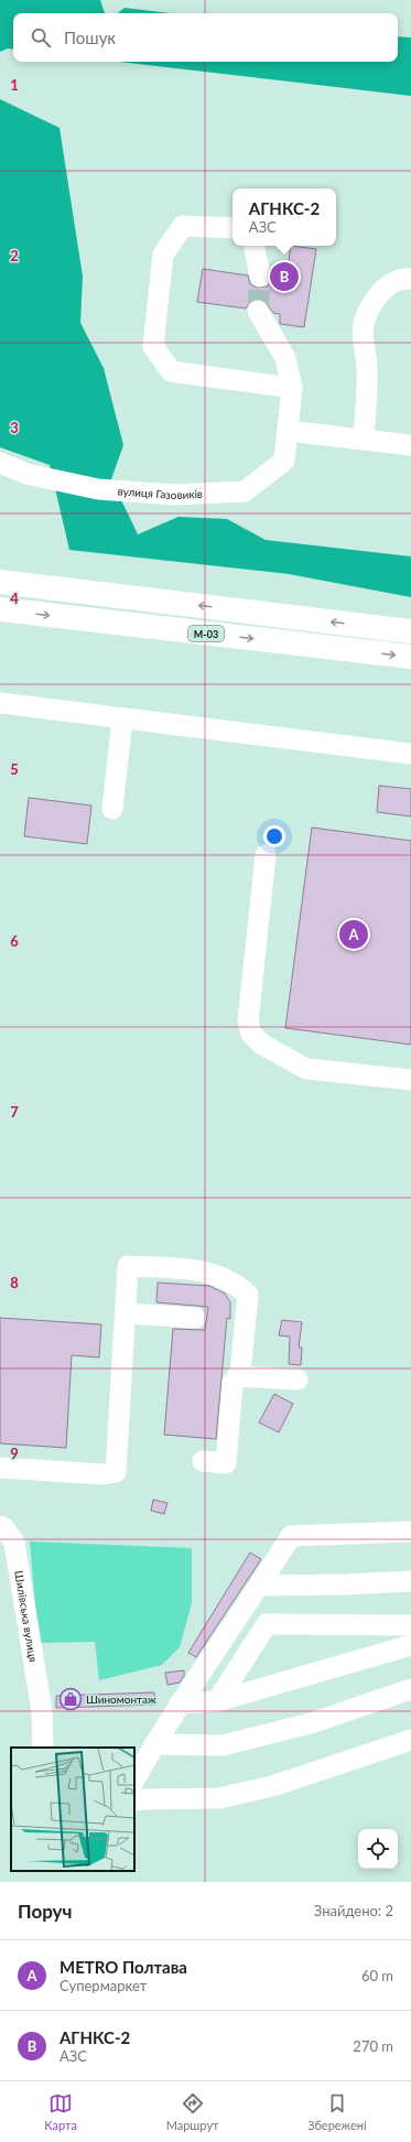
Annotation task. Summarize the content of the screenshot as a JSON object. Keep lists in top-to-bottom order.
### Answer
{
  "streets": {
    "highway": ["М-03"],
    "street": ["вулиця Газовиків", "Шилівська вулиця"]
  },
  "places": {
    "shop": ["Шиномонтаж"]
  },
  "page": {
    "search": "Пошук",
    "popup": ["АГНКС-2", "АЗС"],
    "pins": ["B", "A"],
    "heading": ["Поруч", "Знайдено: 2"],
    "list": [
      {
        "mark": "A",
        "name": "METRO Полтава",
        "note": "Супермаркет",
        "value": "60 m"
      },
      {
        "mark": "B",
        "name": "АГНКС-2",
        "note": "АЗС",
        "value": "270 m"
      }
    ],
    "nav": ["Карта", "Маршрут", "Збережені"]
  },
  "grid": {
    "rows": [
      "1",
      "2",
      "3",
      "4",
      "5",
      "6",
      "7",
      "8",
      "9"
    ]
  }
}
